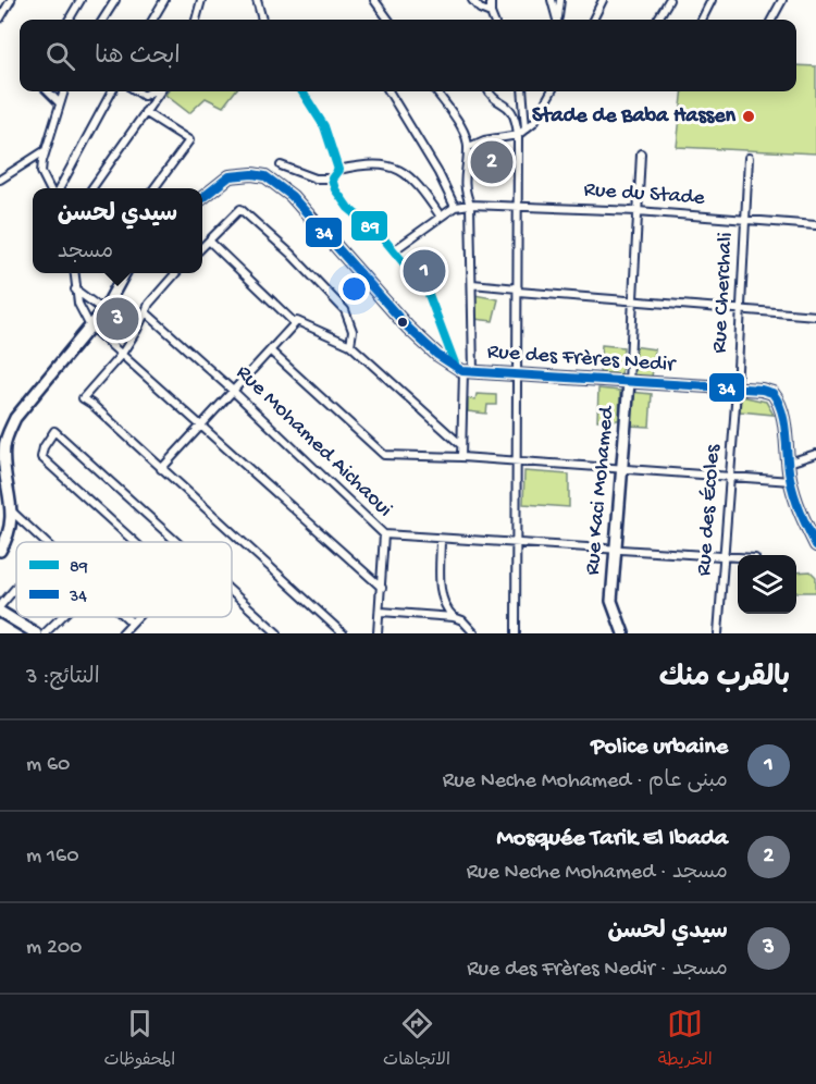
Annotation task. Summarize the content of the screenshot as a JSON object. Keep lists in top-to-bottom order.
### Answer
{
  "streets": {
    "main road": ["Rue des Frères Nedir", "Rue Kaci Mohamed"],
    "street": [
      "Rue du Stade",
      "Rue Cherchali",
      "Rue Mohamed Aichaoui",
      "Rue des Écoles"
    ]
  },
  "crossings": [
    ["Rue du Stade", "Rue Cherchali"],
    ["Rue du Stade", "Rue Kaci Mohamed"],
    ["Rue Cherchali", "Rue des Frères Nedir"],
    ["Rue Cherchali", "Rue des Écoles"],
    ["Rue des Frères Nedir", "Rue Kaci Mohamed"],
    ["Rue des Frères Nedir", "Rue des Écoles"],
    ["Rue Mohamed Aichaoui", "Rue Kaci Mohamed"],
    ["Rue Mohamed Aichaoui", "Rue des Écoles"]
  ],
  "places": ["Stade de Baba Hassen"],
  "lines": ["transit line 89", "transit line 34"],
  "legend": ["89", "34"],
  "page": {
    "search": "ابحث هنا",
    "pins": ["2", "1", "3"],
    "popup": ["سيدي لحسن", "مسجد"],
    "heading": ["بالقرب منك", "النتائج: 3"],
    "list": [
      {
        "mark": "1",
        "name": "Police urbaine",
        "note": "مبنى عام · Rue Neche Mohamed",
        "value": "60 m"
      },
      {
        "mark": "2",
        "name": "Mosquée Tarik El Ibada",
        "note": "مسجد · Rue Neche Mohamed",
        "value": "160 m"
      },
      {
        "mark": "3",
        "name": "سيدي لحسن",
        "note": "مسجد · Rue des Frères Nedir",
        "value": "200 m"
      }
    ],
    "nav": ["الخريطة", "الاتجاهات", "المحفوظات"]
  }
}
